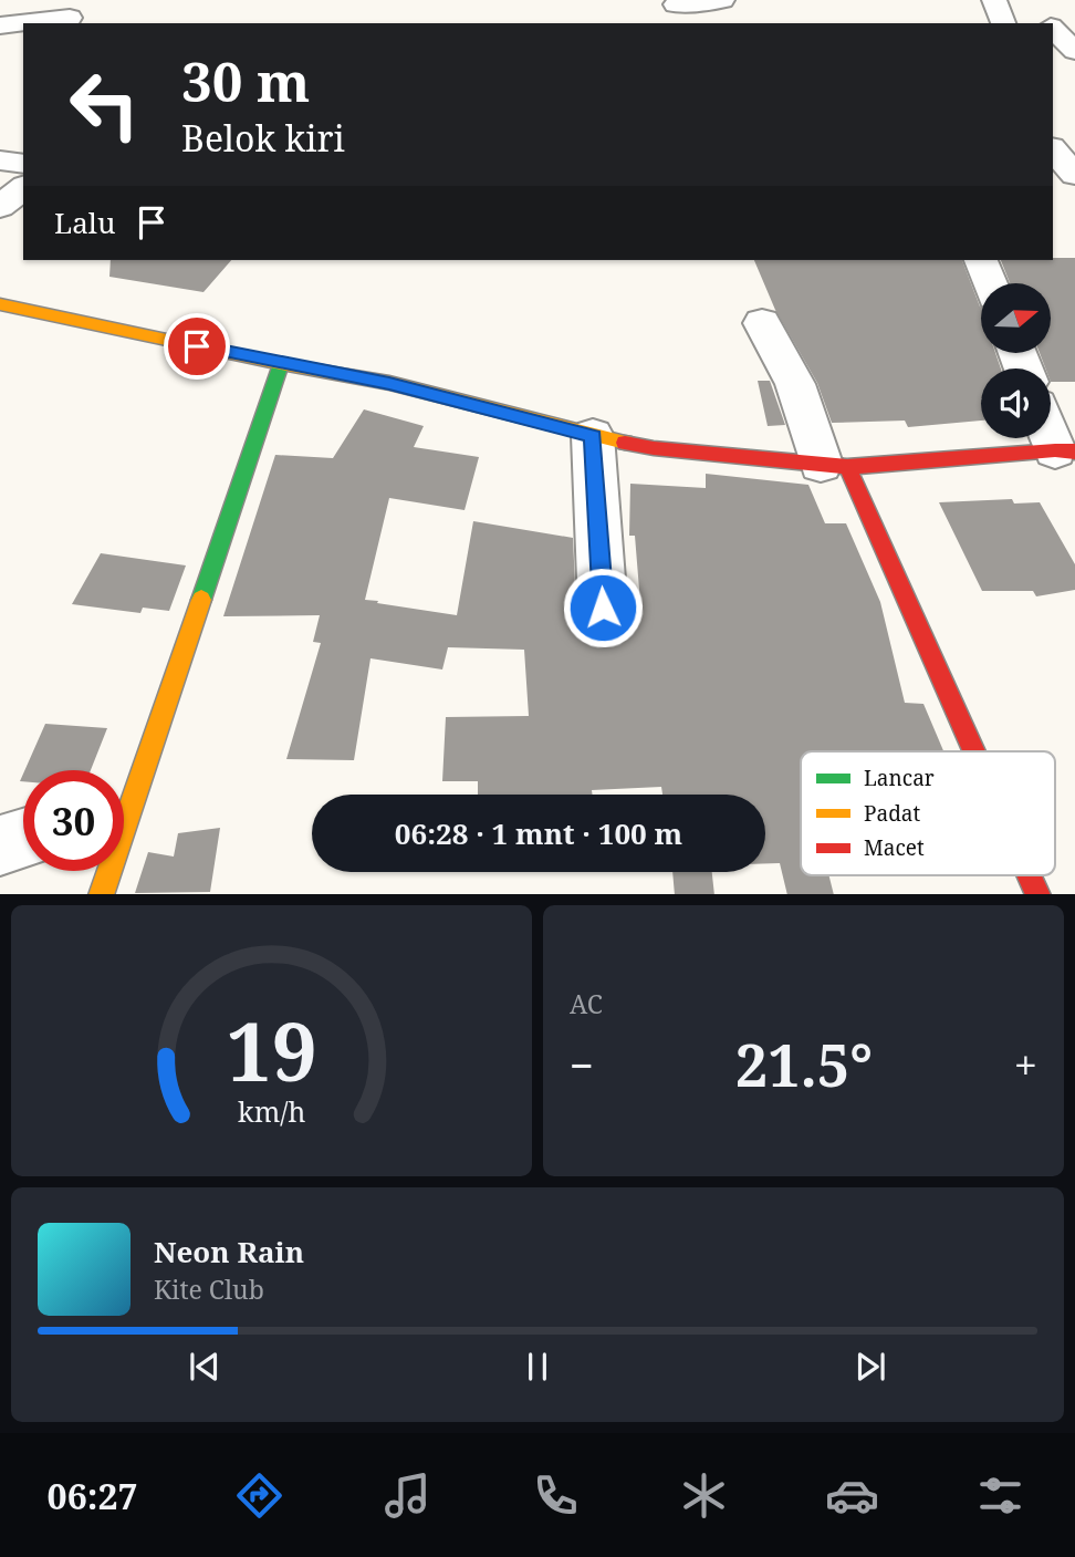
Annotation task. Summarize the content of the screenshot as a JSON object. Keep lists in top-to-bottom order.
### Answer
{
  "legend": ["Lancar", "Padat", "Macet"],
  "north": "right",
  "page": {
    "turn": ["30 m", "Belok kiri"],
    "then": "Lalu",
    "limit": "30",
    "trip": "06:28 · 1 mnt · 100 m",
    "tile": "AC",
    "heat": ["−", "21.5°", "+"],
    "song": ["Neon Rain", "Kite Club"],
    "tabs": "06:27",
    "gauge": ["19", "km/h"]
  }
}
